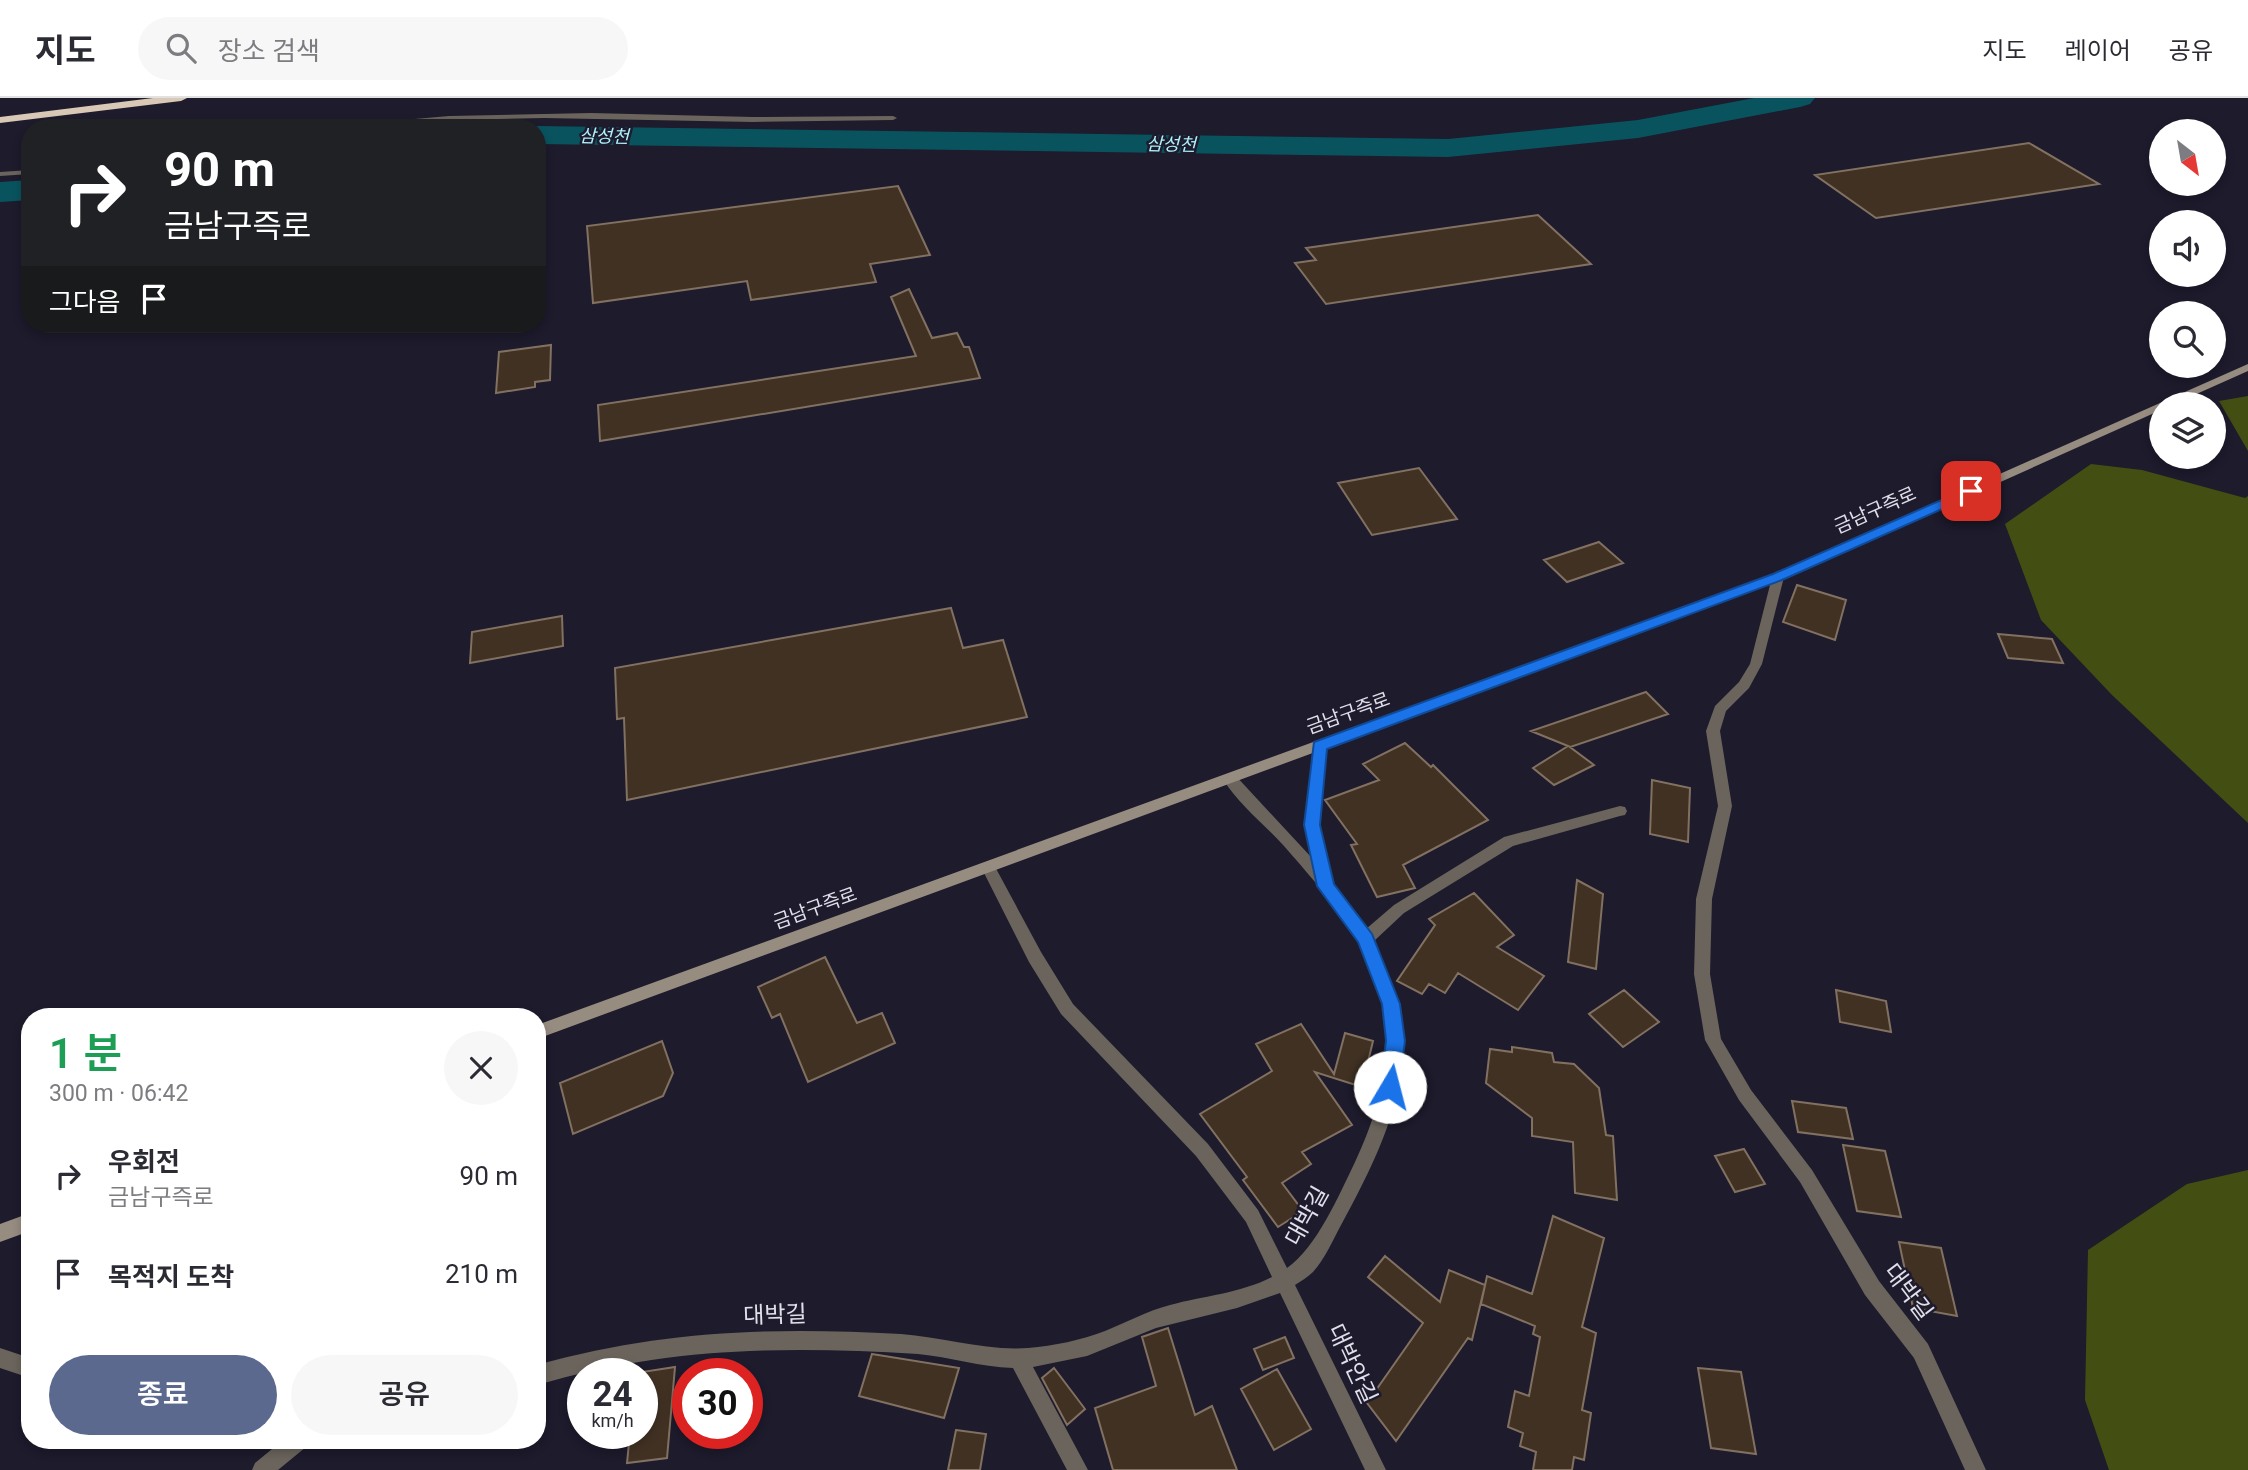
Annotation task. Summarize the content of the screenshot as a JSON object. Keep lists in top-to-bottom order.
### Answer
{
  "streets": {
    "main road": ["금남구즉로"],
    "street": ["대박길", "대박안길"]
  },
  "crossings": [
    ["금남구즉로", "대박길"],
    ["금남구즉로", "대박안길"],
    ["대박길", "대박안길"]
  ],
  "water": ["삼성천"],
  "north": "bottom right",
  "page": {
    "header": "지도",
    "search": "장소 검색",
    "nav": ["지도", "레이어", "공유"],
    "turn": ["90 m", "금남구즉로"],
    "then": "그다음",
    "heading": ["1 분", "300 m · 06:42"],
    "list": [
      {
        "name": "우회전",
        "note": "금남구즉로",
        "value": "90 m"
      },
      {
        "name": "목적지 도착",
        "value": "210 m"
      }
    ],
    "buttons": ["종료", "공유"],
    "speed": "24 km/h",
    "limit": "30"
  }
}
